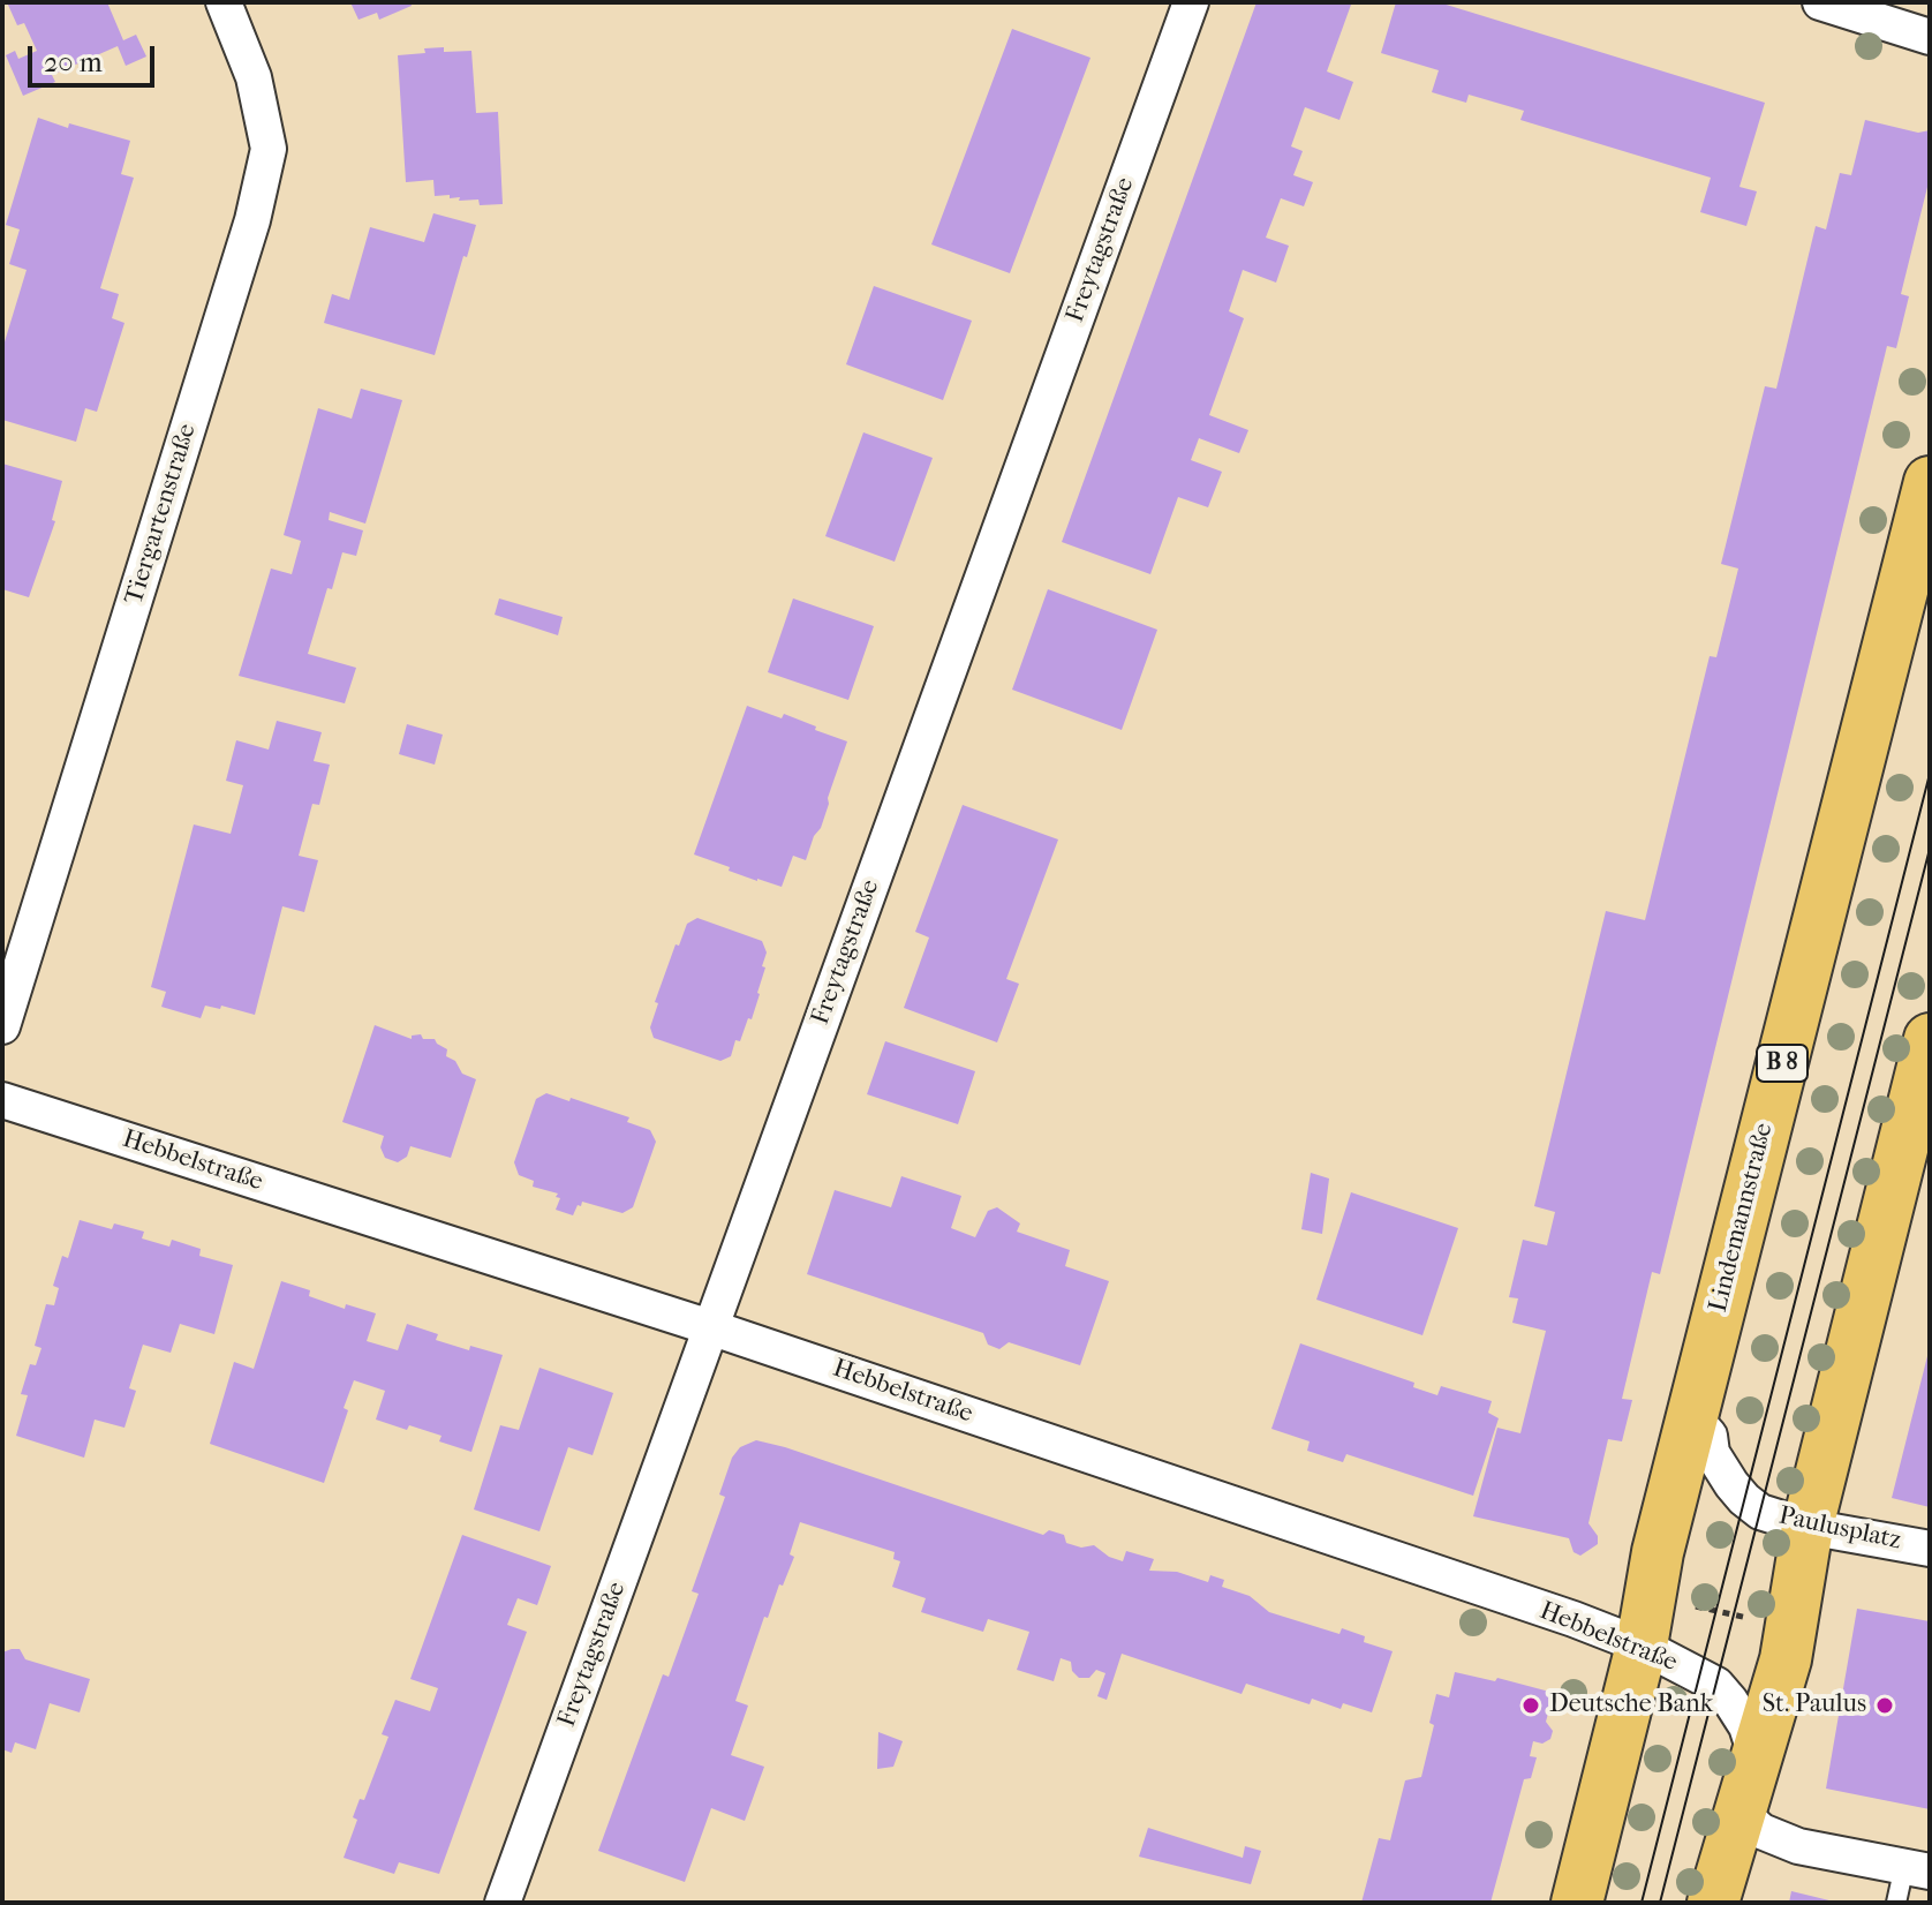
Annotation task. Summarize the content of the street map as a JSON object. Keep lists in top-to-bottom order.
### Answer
{
  "streets": {
    "main road": ["B 8", "Lindemannstraße"],
    "street": [
      "Freytagstraße",
      "Tiergartenstraße",
      "Hebbelstraße",
      "Paulusplatz"
    ]
  },
  "crossings": [
    ["Freytagstraße", "Hebbelstraße"],
    ["Hebbelstraße", "Lindemannstraße"],
    ["Lindemannstraße", "Paulusplatz"]
  ],
  "places": ["Deutsche Bank", "St. Paulus"],
  "scale_bar": "20 m"
}
